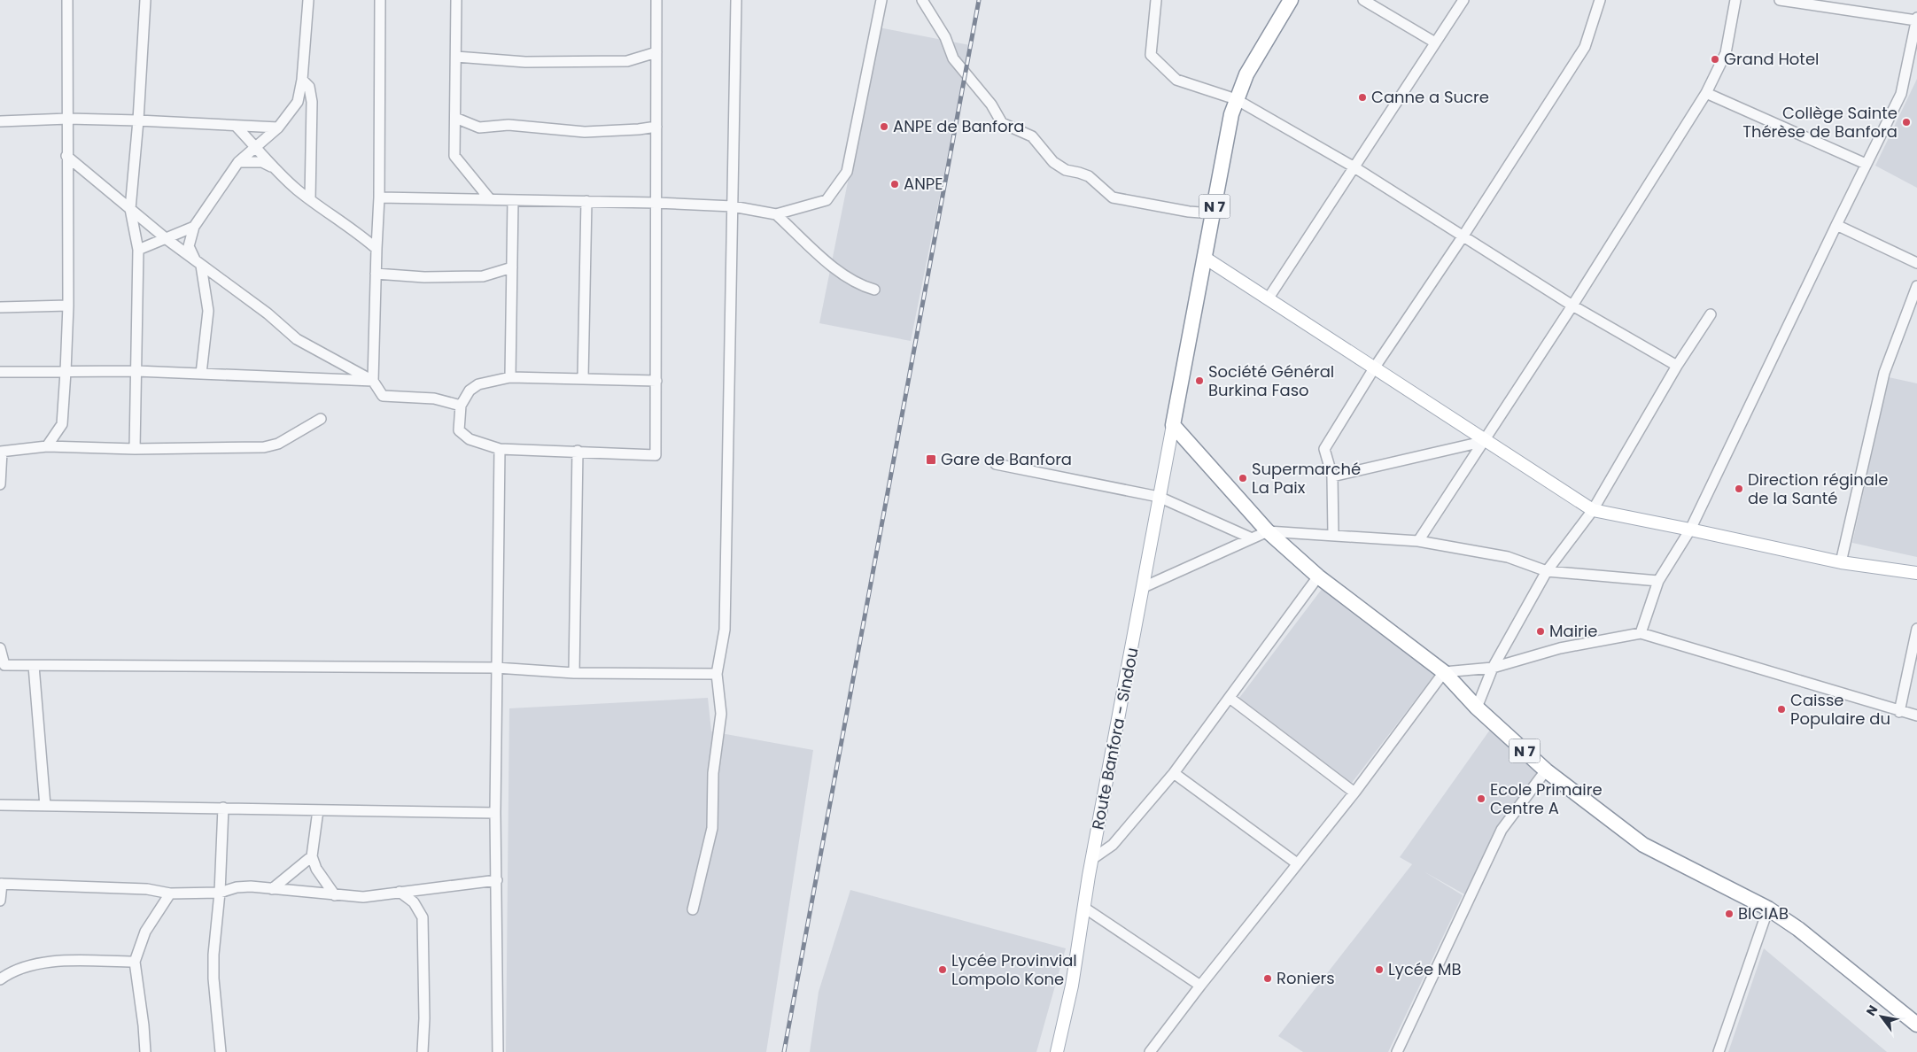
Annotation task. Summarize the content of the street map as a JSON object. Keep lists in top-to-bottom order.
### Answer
{
  "streets": {
    "highway": ["N 7"],
    "main road": ["Route Banfora - Sindou"]
  },
  "crossings": [
    ["N 7", "Route Banfora - Sindou"]
  ],
  "places": {
    "other": [
      "Grand Hotel",
      "Canne a Sucre",
      "Collège Sainte Thérèse de Banfora",
      "ANPE de Banfora",
      "ANPE",
      "Société Général Burkina Faso",
      "Supermarché La Paix",
      "Direction réginale de la Santé",
      "Mairie",
      "Caisse Populaire du",
      "Ecole Primaire Centre A",
      "BICIAB",
      "Lycée Provinvial Lompolo Kone",
      "Lycée MB",
      "Roniers"
    ],
    "transit": ["Gare de Banfora"]
  },
  "north": "top left"
}
